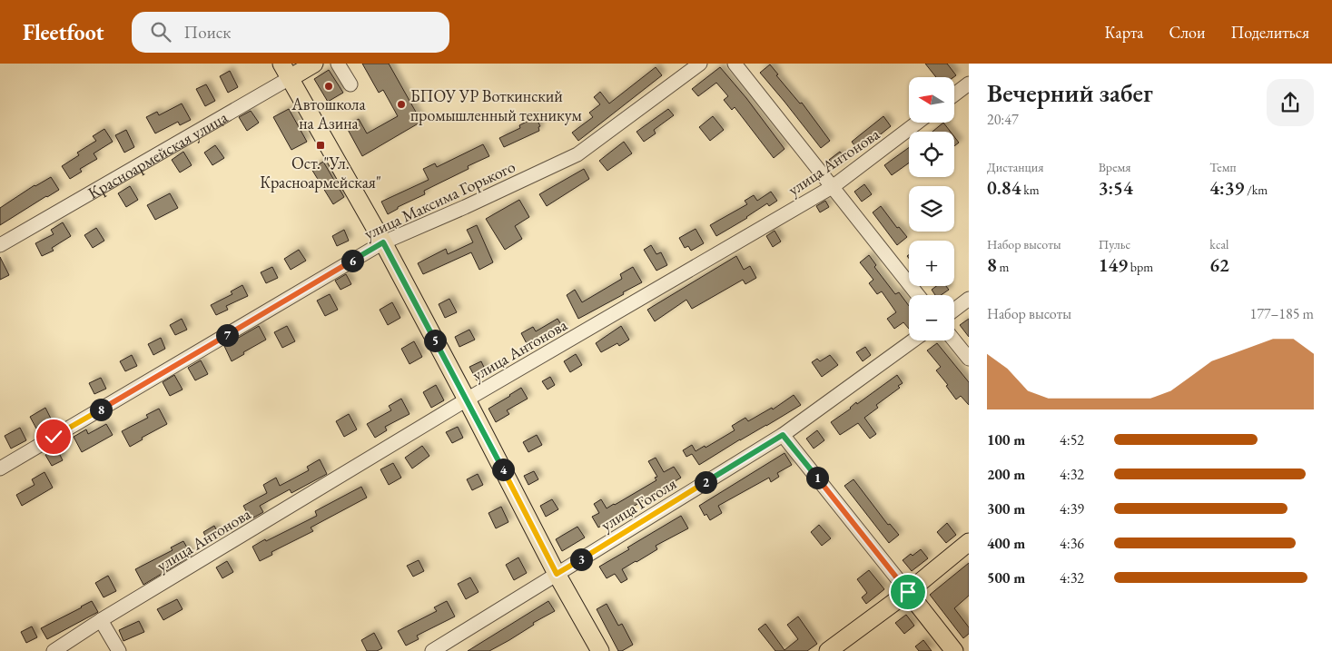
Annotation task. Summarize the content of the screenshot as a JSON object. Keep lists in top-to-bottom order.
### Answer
{
  "streets": {
    "main road": ["Красноармейская улица"],
    "street": ["улица Антонова", "улица Максима Горького", "улица Гоголя"]
  },
  "places": {
    "other": ["Автошкола на Азина", "БПОУ УР Воткинский промышленный техникум"],
    "transit": ["Ост. \"Ул. Красноармейская\""]
  },
  "north": "left",
  "page": {
    "header": "Fleetfoot",
    "search": "Поиск",
    "nav": ["Карта", "Слои", "Поделиться"],
    "heading": ["Вечерний забег", "20:47"],
    "map_buttons": ["+", "−"],
    "stats": [
      ["Дистанция", "0.84 km"],
      ["Время", "3:54"],
      ["Темп", "4:39 /km"],
      ["Набор высоты", "8 m"],
      ["Пульс", "149 bpm"],
      ["kcal", "62"]
    ],
    "pins": [
      "6",
      "7",
      "5",
      "8",
      "4",
      "1",
      "2",
      "3"
    ],
    "chart": ["Набор высоты", "177–185 m"],
    "list": [
      {
        "name": "100 m",
        "note": "4:52"
      },
      {
        "name": "200 m",
        "note": "4:32"
      },
      {
        "name": "300 m",
        "note": "4:39"
      },
      {
        "name": "400 m",
        "note": "4:36"
      },
      {
        "name": "500 m",
        "note": "4:32"
      }
    ]
  }
}
